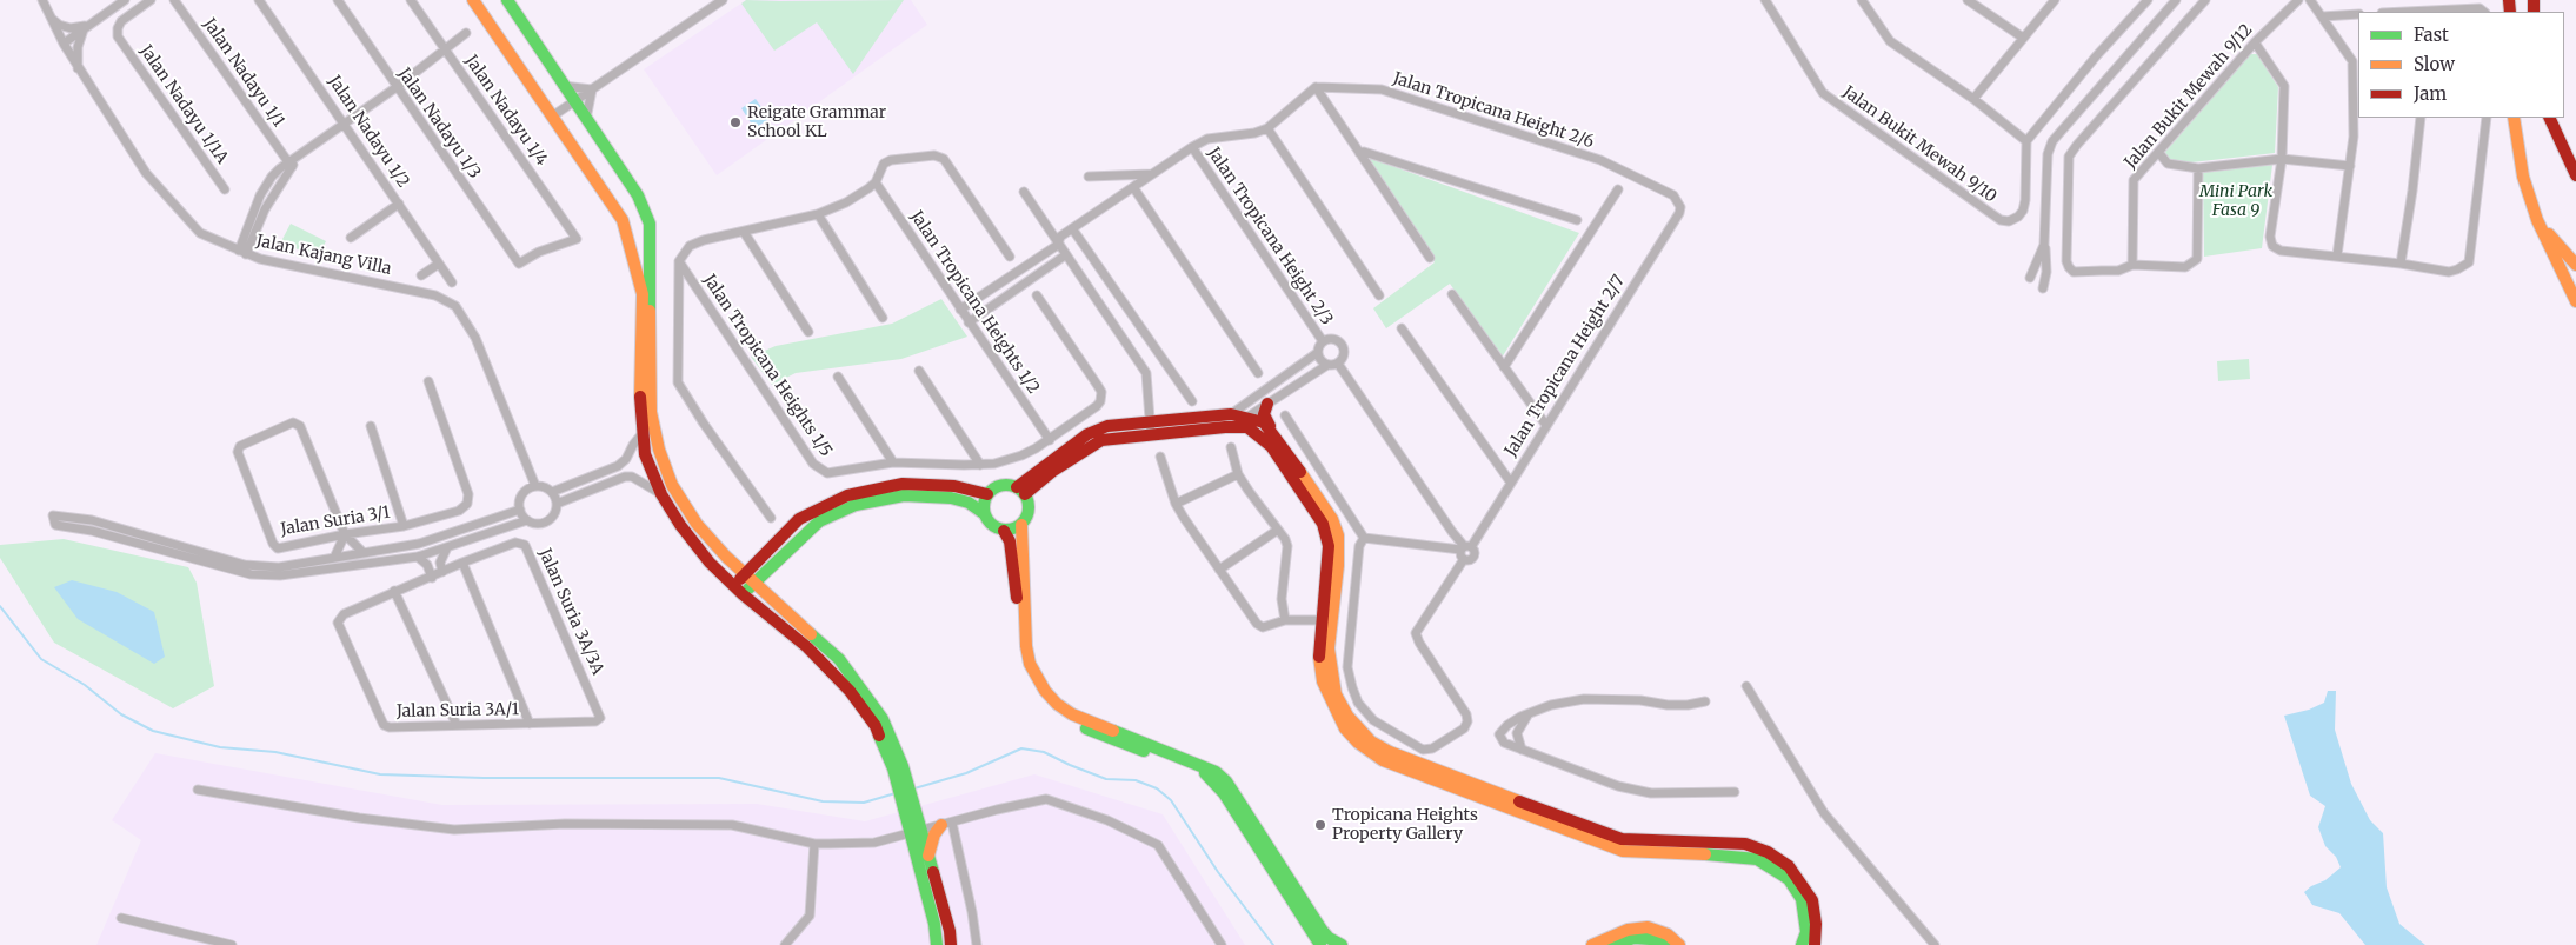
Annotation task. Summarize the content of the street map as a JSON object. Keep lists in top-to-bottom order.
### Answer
{
  "streets": {
    "street": [
      "Jalan Nadayu 1/1",
      "Jalan Bukit Mewah 9/12",
      "Jalan Nadayu 1/1A",
      "Jalan Nadayu 1/4",
      "Jalan Tropicana Height 2/6",
      "Jalan Nadayu 1/3",
      "Jalan Nadayu 1/2",
      "Jalan Bukit Mewah 9/10",
      "Jalan Tropicana Height 2/3",
      "Jalan Kajang Villa",
      "Jalan Tropicana Heights 1/2",
      "Jalan Tropicana Heights 1/5",
      "Jalan Tropicana Height 2/7",
      "Jalan Suria 3/1",
      "Jalan Suria 3A/3A",
      "Jalan Suria 3A/1"
    ]
  },
  "crossings": [
    ["Jalan Nadayu 1/4", "Jalan Nadayu 1/3"],
    ["Jalan Tropicana Height 2/6", "Jalan Tropicana Height 2/7"],
    ["Jalan Tropicana Heights 1/2", "Jalan Tropicana Heights 1/5"],
    ["Jalan Suria 3A/3A", "Jalan Suria 3A/1"]
  ],
  "parks": ["Mini Park Fasa 9"],
  "places": ["Reigate Grammar School KL", "Tropicana Heights Property Gallery"],
  "legend": ["Fast", "Slow", "Jam"]
}
